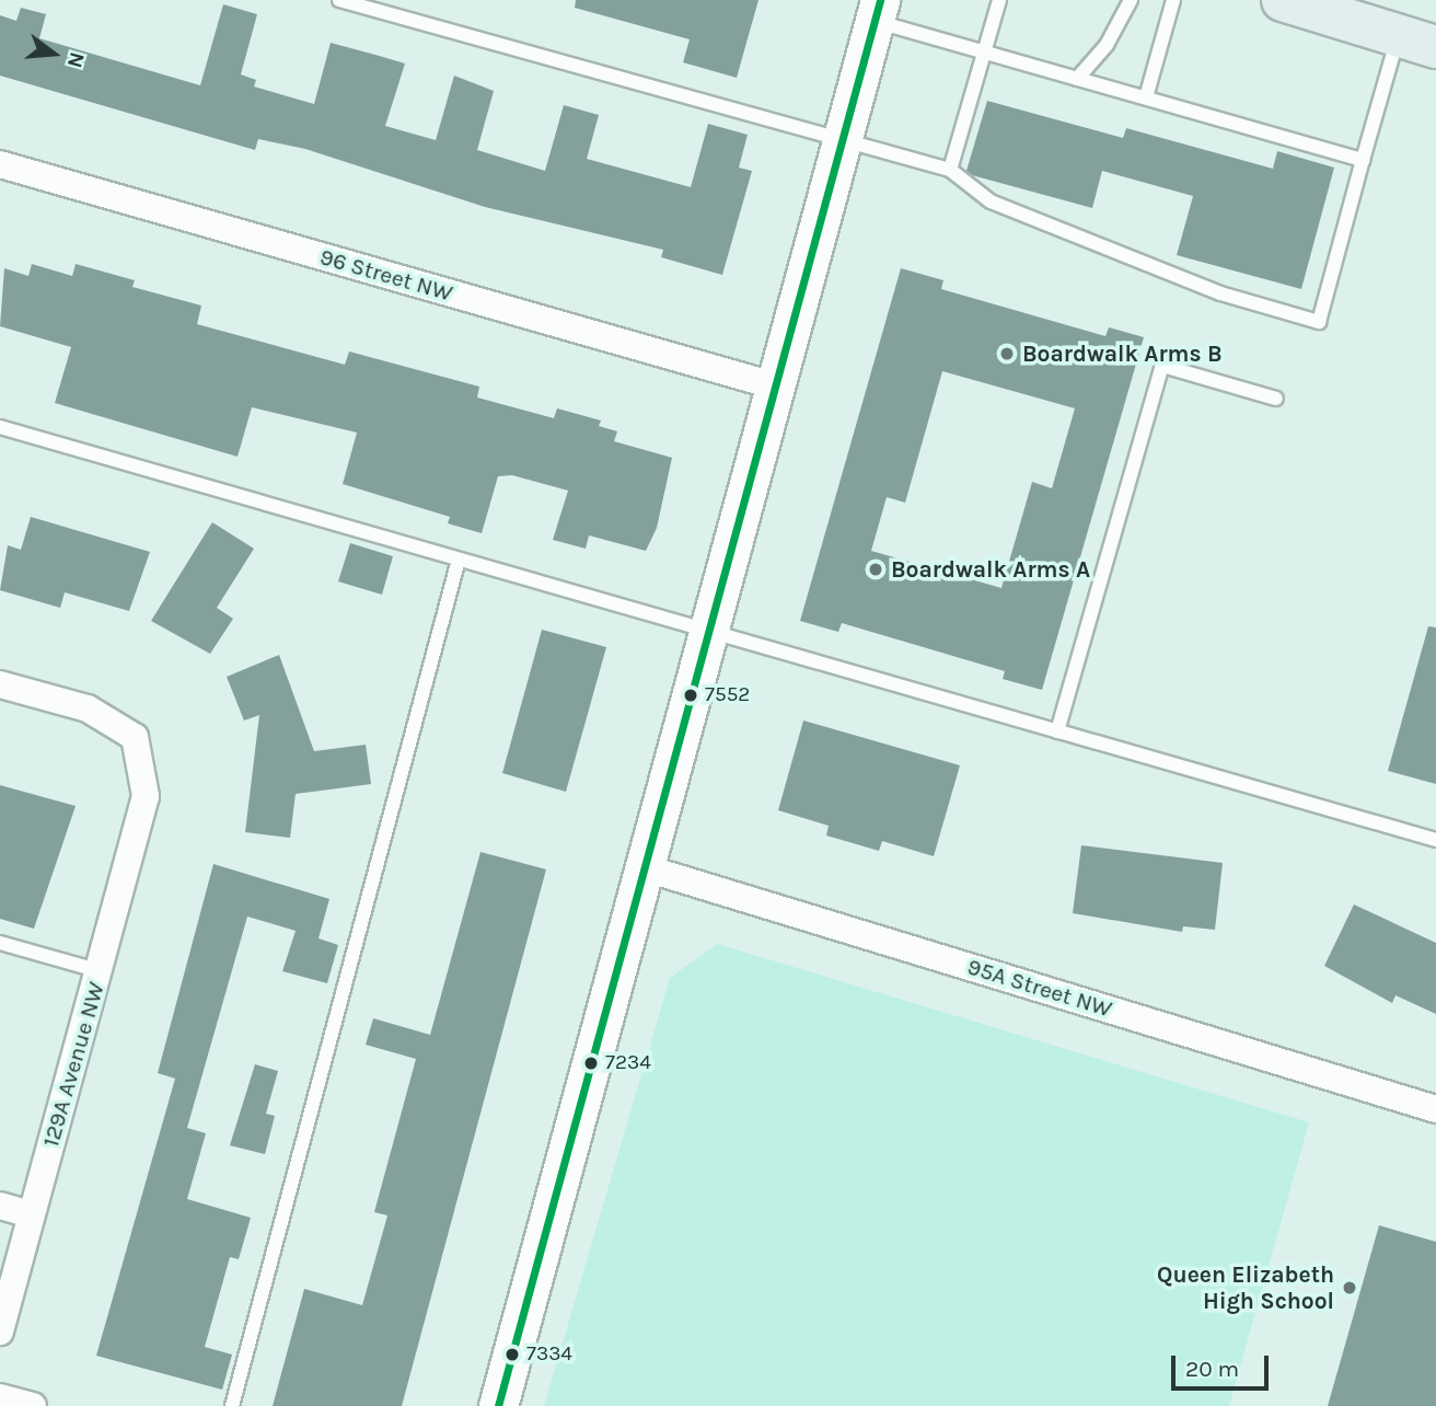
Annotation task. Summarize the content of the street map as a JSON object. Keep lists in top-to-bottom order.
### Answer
{
  "streets": {
    "street": ["96 Street NW", "95A Street NW", "129A Avenue NW"]
  },
  "places": [
    "Boardwalk Arms B",
    "Boardwalk Arms A",
    "7552",
    "7234",
    "Queen Elizabeth High School",
    "7334"
  ],
  "scale_bar": "20 m",
  "north": "right"
}
